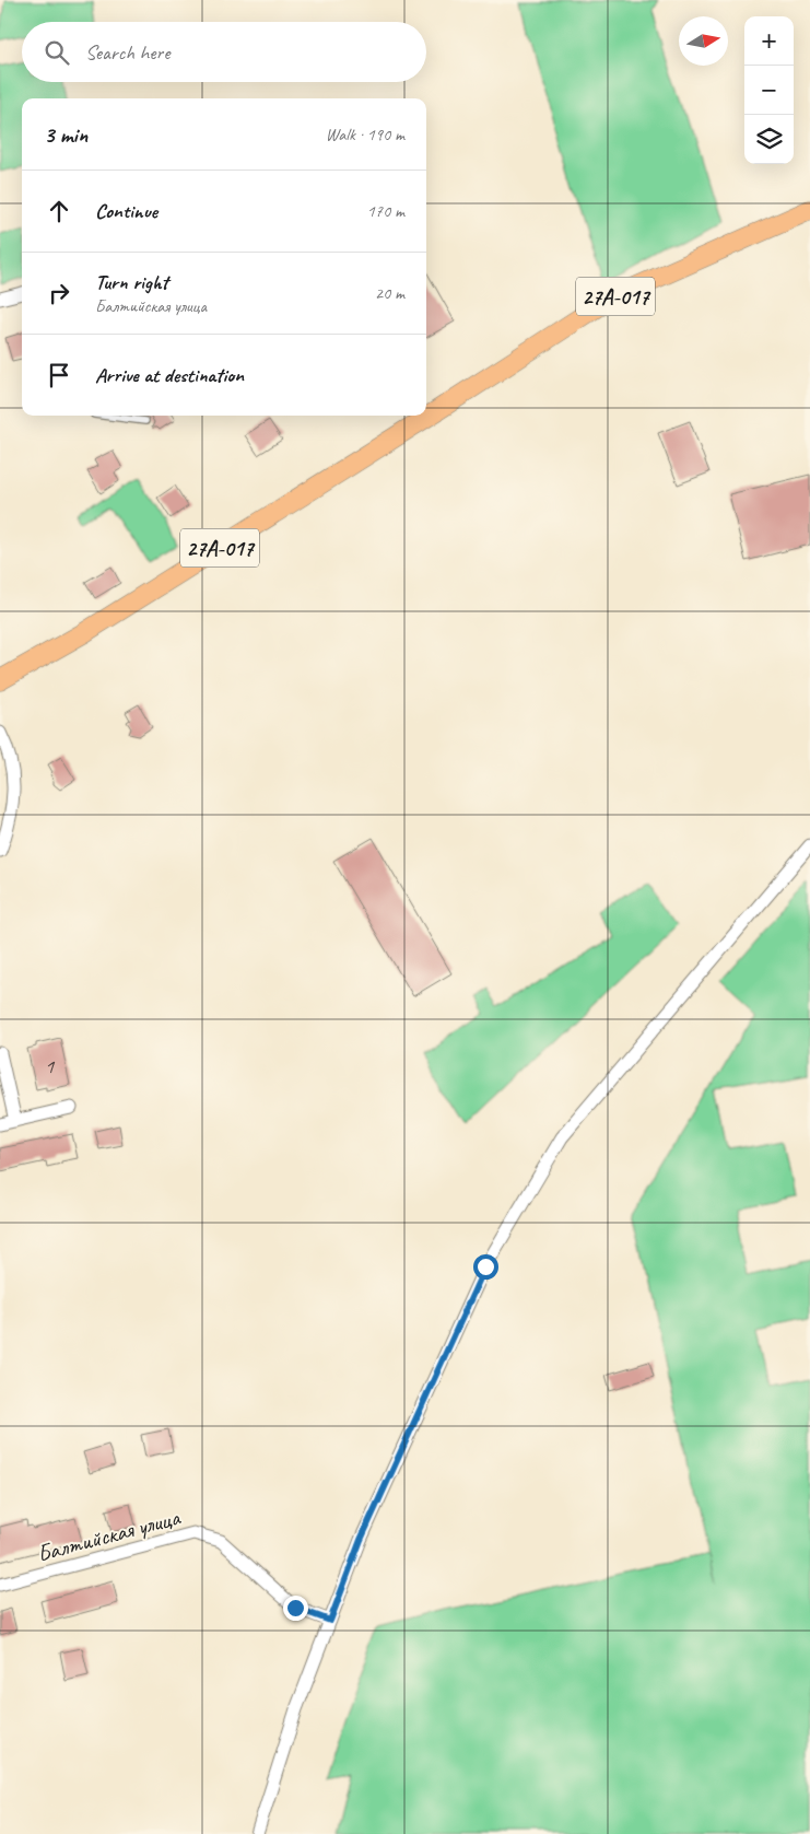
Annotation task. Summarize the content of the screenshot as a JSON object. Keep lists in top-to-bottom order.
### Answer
{
  "streets": {
    "main road": ["27А-017"],
    "street": ["Балтийская улица"]
  },
  "house_numbers": ["1"],
  "north": "right",
  "page": {
    "map_buttons": ["+", "−"],
    "search": "Search here",
    "heading": ["3 min", "Walk · 190 m"],
    "list": [
      ["Continue", "170 m"],
      ["Turn right", "Балтийская улица", "20 m"],
      "Arrive at destination"
    ]
  }
}
